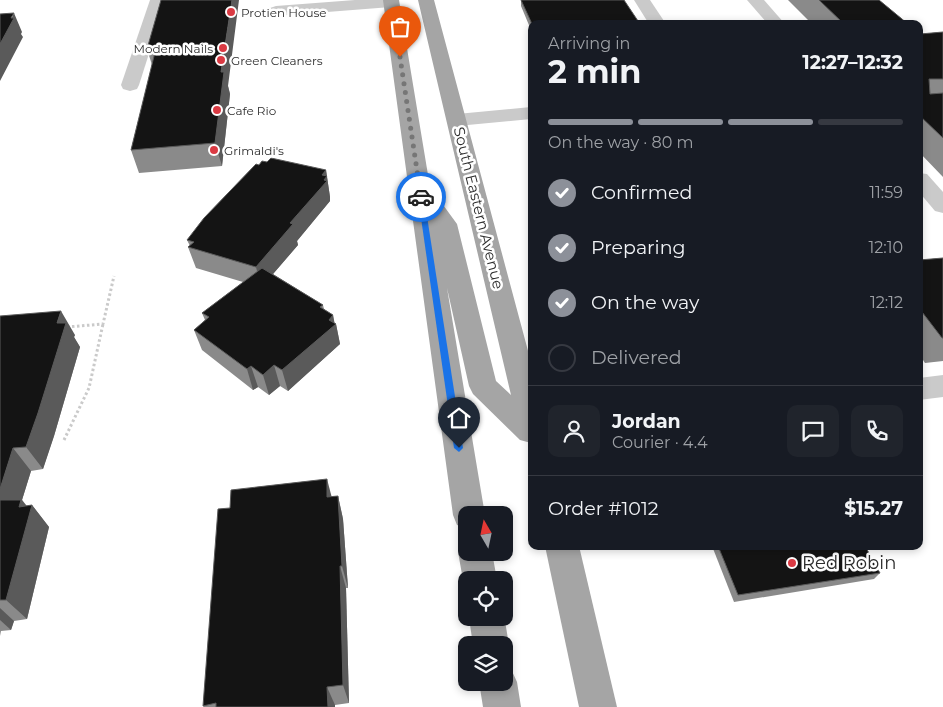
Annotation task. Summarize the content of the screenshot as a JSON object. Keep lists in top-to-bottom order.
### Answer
{
  "streets": {
    "main road": ["South Eastern Avenue"]
  },
  "places": [
    "Protien House",
    "Modern Nails",
    "Green Cleaners",
    "Cafe Rio",
    "Grimaldi's",
    "Red Robin"
  ],
  "north": "top",
  "page": {
    "heading": ["2 min", "Arriving in", "12:27–12:32"],
    "panel": [
      "Jordan",
      "Courier · 4.4",
      "Order #1012",
      "$15.27"
    ],
    "bar": "On the way · 80 m",
    "list": [
      ["Confirmed", "11:59"],
      ["Preparing", "12:10"],
      ["On the way", "12:12"],
      "Delivered"
    ]
  }
}
